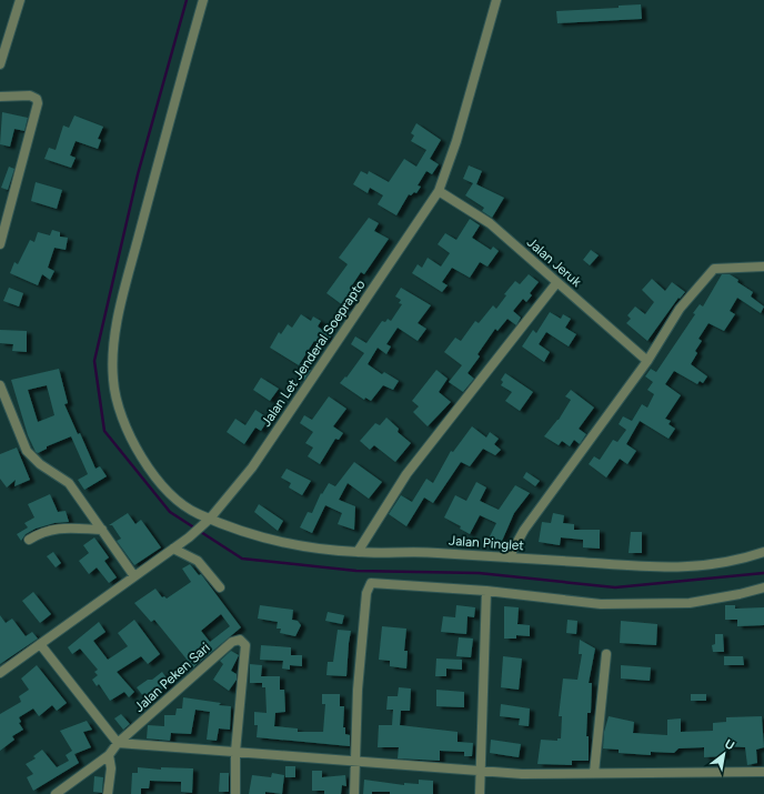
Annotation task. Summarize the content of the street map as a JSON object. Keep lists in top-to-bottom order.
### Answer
{
  "streets": {
    "street": [
      "Jalan Jeruk",
      "Jalan Let Jenderal Soeprapto",
      "Jalan Pinglet",
      "Jalan Peken Sari"
    ]
  },
  "crossings": [
    ["Jalan Jeruk", "Jalan Let Jenderal Soeprapto"],
    ["Jalan Let Jenderal Soeprapto", "Jalan Pinglet"]
  ],
  "north": "top right"
}
